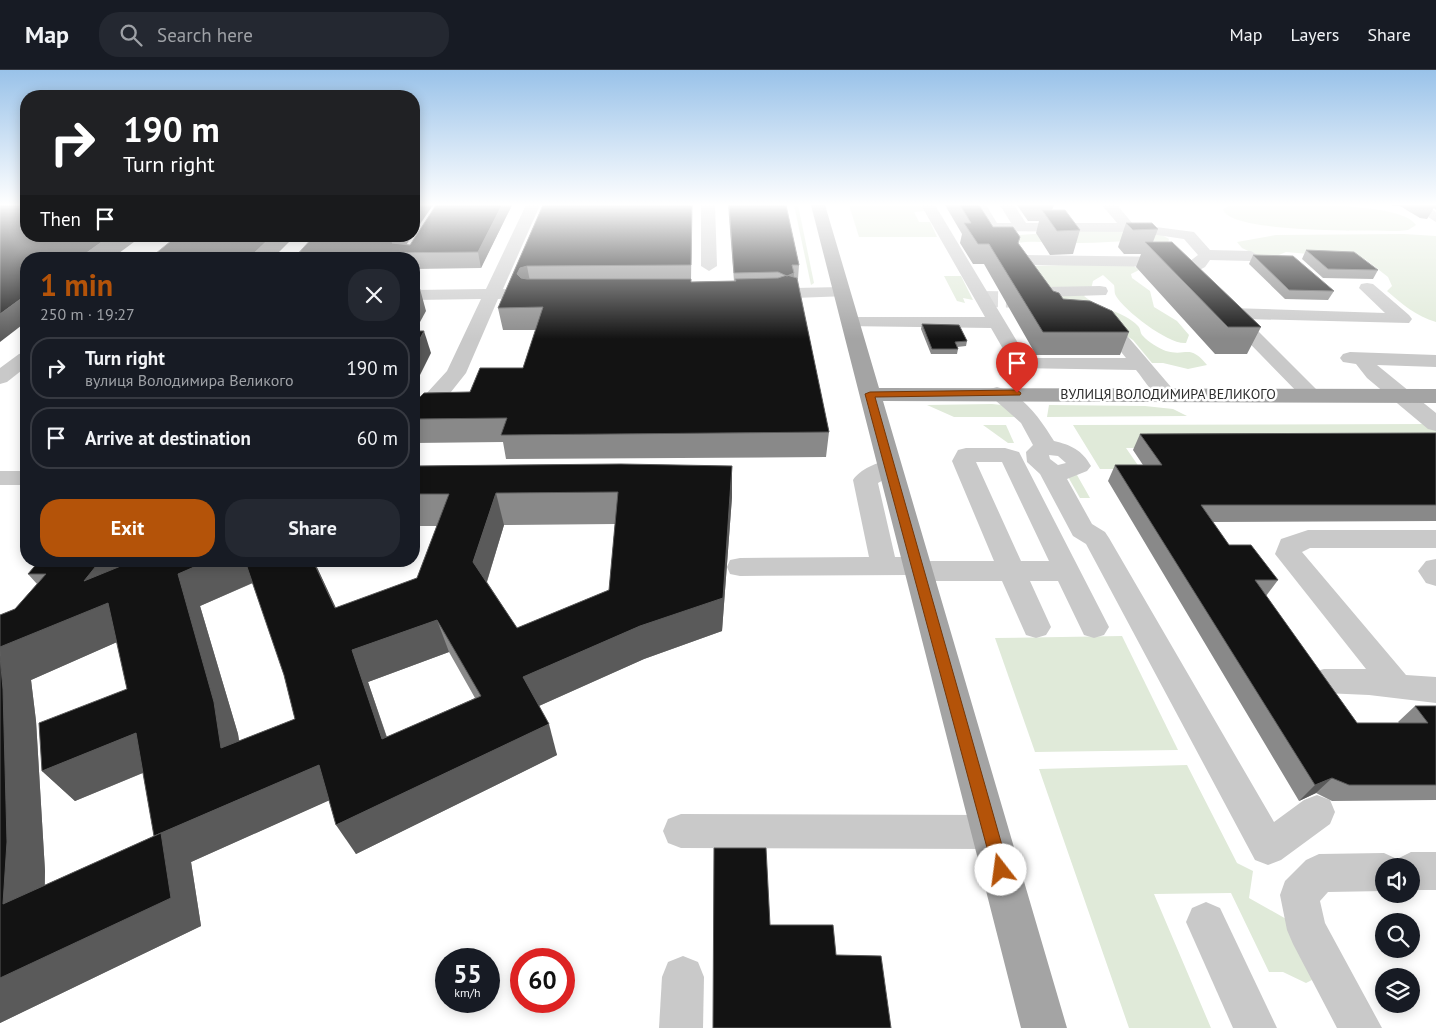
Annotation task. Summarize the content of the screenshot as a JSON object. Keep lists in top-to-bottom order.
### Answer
{
  "streets": {
    "main road": ["ВУЛИЦЯ ВОЛОДИМИРА ВЕЛИКОГО"]
  },
  "page": {
    "header": "Map",
    "search": "Search here",
    "nav": ["Map", "Layers", "Share"],
    "turn": ["190 m", "Turn right"],
    "then": "Then",
    "heading": ["1 min", "250 m · 19:27"],
    "list": [
      {
        "name": "Turn right",
        "note": "вулиця Володимира Великого",
        "value": "190 m"
      },
      {
        "name": "Arrive at destination",
        "value": "60 m"
      }
    ],
    "buttons": ["Exit", "Share"],
    "speed": "55 km/h",
    "limit": "60"
  }
}
